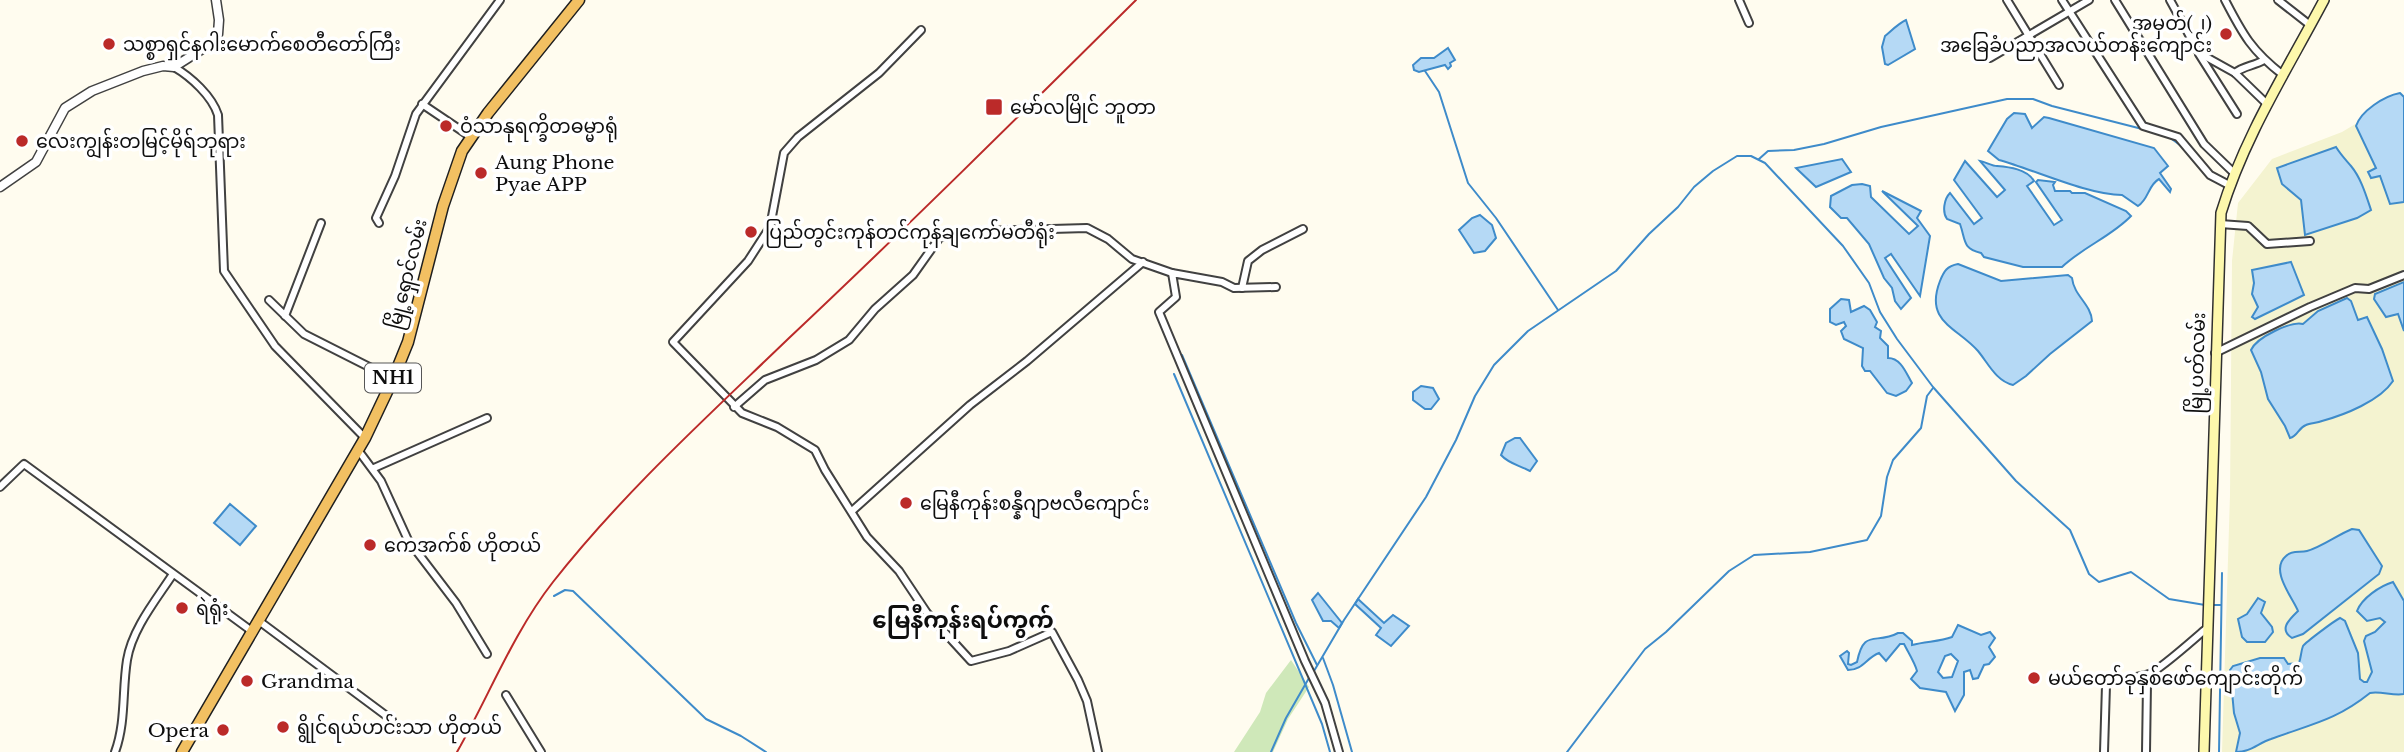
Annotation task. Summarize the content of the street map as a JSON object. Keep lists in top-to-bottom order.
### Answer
{
  "streets": {
    "highway": ["မြို့ရှောင်လမ်း", "NH1"],
    "main road": ["မြို့ပတ်လမ်း"]
  },
  "districts": ["မြေနီကုန်းရပ်ကွက်"],
  "places": {
    "other": [
      "အမှတ်(၂) အခြေခံပညာအလယ်တန်းကျောင်း",
      "သစ္စာရှင်နဂါးမောက်စေတီတော်ကြီး",
      "ဝံသာနုရက္ခိတဓမ္မာရုံ",
      "လေးကျွန်းတမြင့်မိုရ်ဘုရား",
      "Aung Phone Pyae APP",
      "ပြည်တွင်းကုန်တင်ကုန်ချကော်မတီရုံး",
      "မြေနီကုန်းစန္နီဂျာဗလီကျောင်း",
      "ကေအက်စ် ဟိုတယ်",
      "ရဲရုံး",
      "မယ်တော်ခုနှစ်ဖော်ကျောင်းတိုက်",
      "Grandma",
      "ရွိုင်ရယ်ဟင်းသာ ဟိုတယ်",
      "Opera"
    ],
    "transit": ["မော်လမြိုင် ဘူတာ"]
  }
}
